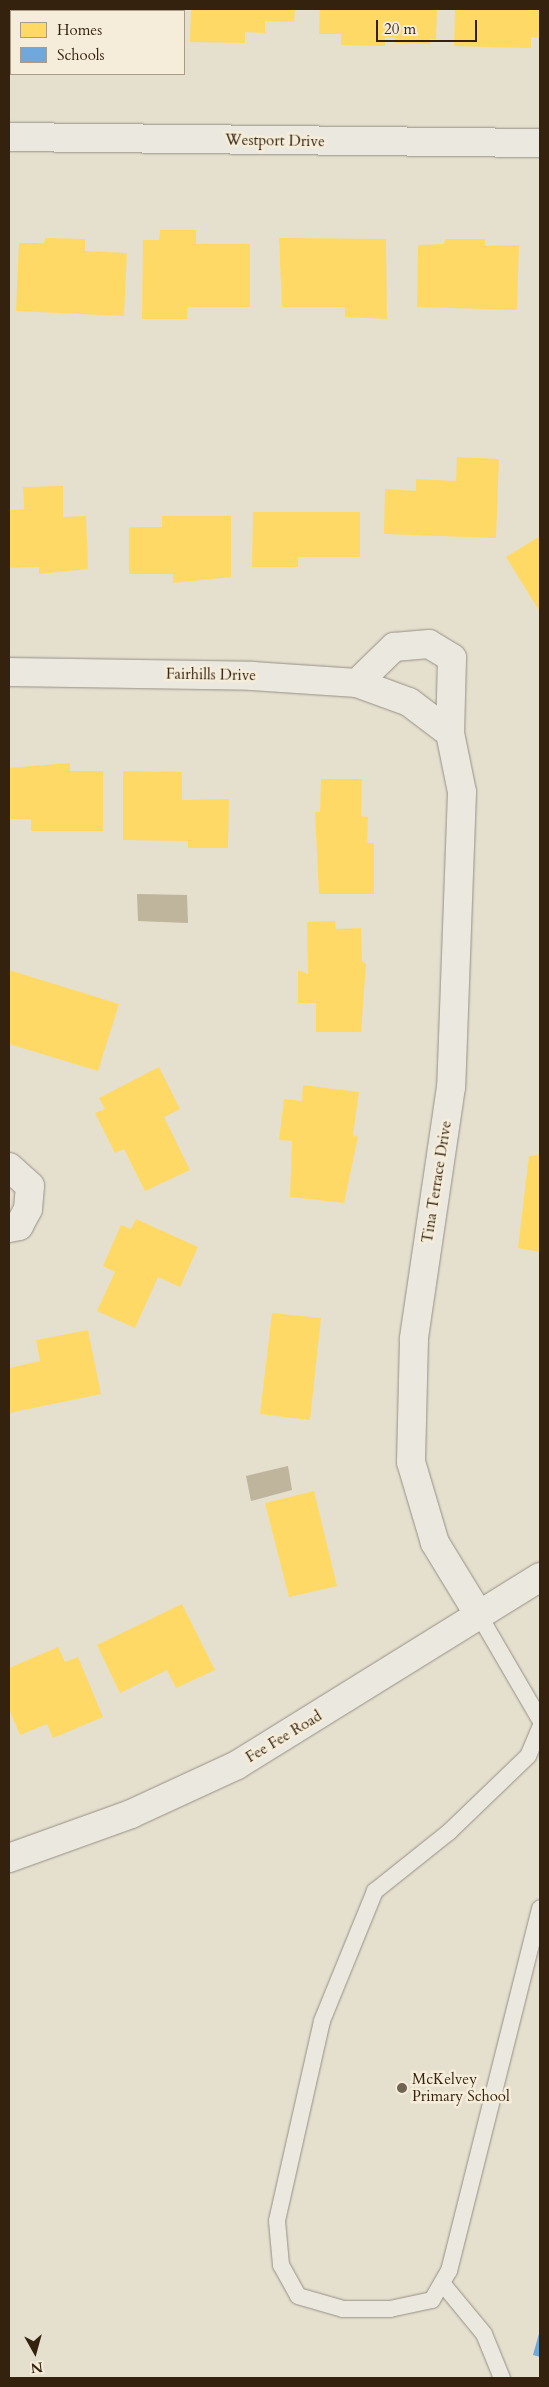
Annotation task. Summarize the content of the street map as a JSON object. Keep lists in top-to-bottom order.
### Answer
{
  "streets": {
    "street": [
      "Westport Drive",
      "Fairhills Drive",
      "Tina Terrace Drive",
      "Fee Fee Road"
    ]
  },
  "crossings": [
    ["Fairhills Drive", "Tina Terrace Drive"],
    ["Tina Terrace Drive", "Fee Fee Road"]
  ],
  "places": ["McKelvey Primary School"],
  "legend": ["Homes", "Schools"],
  "scale_bar": "20 m",
  "north": "bottom"
}
